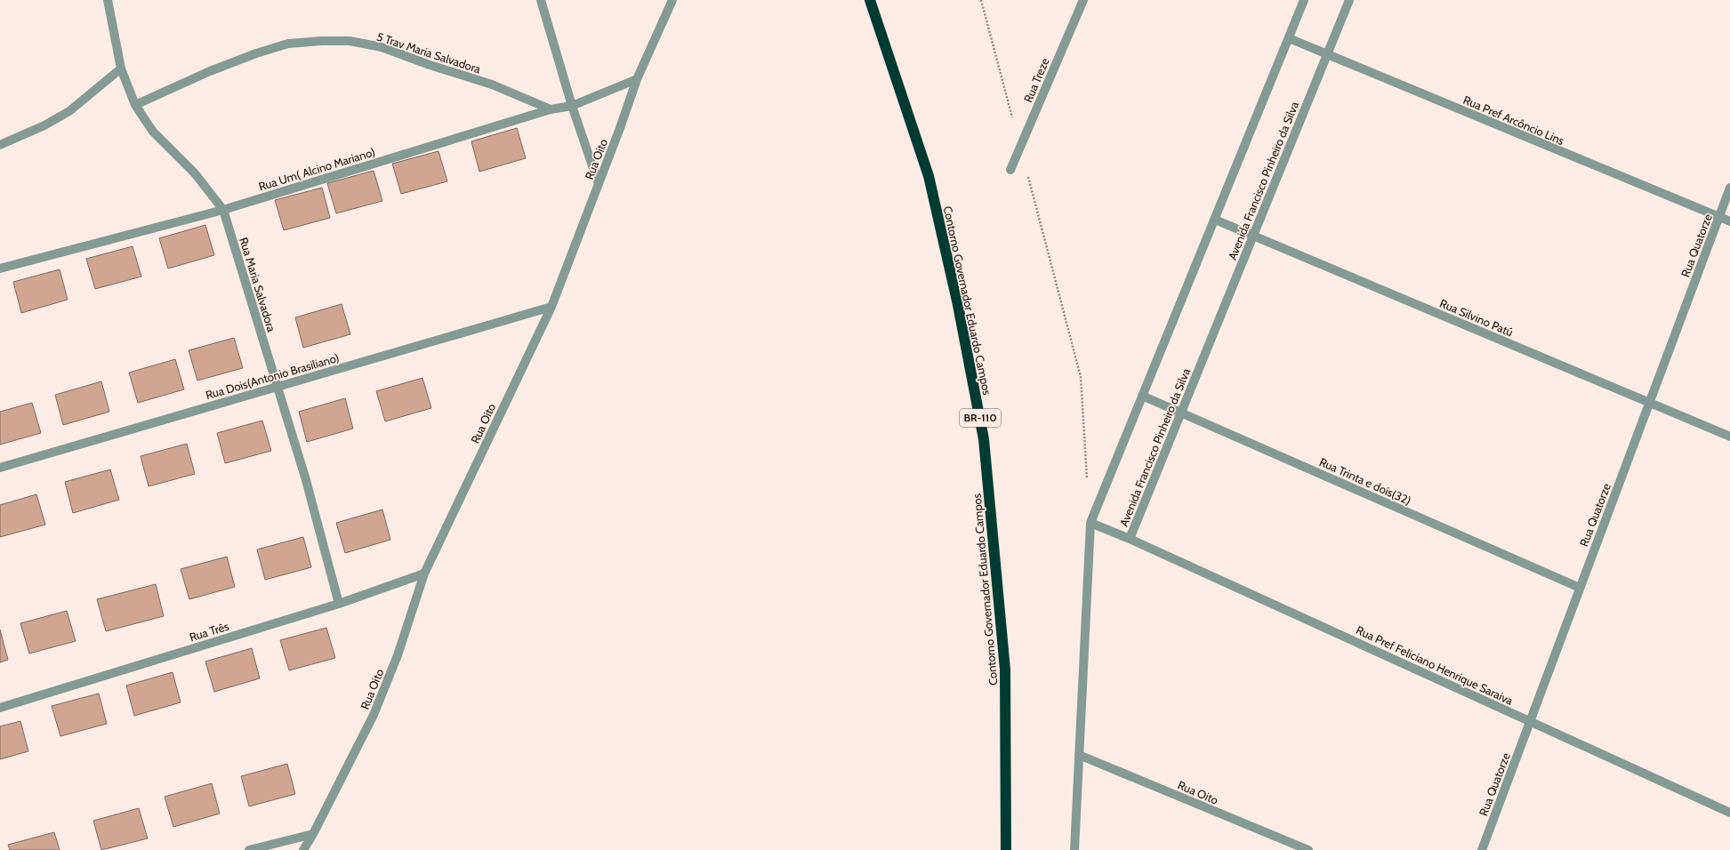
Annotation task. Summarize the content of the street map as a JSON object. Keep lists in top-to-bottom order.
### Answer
{
  "streets": {
    "highway": ["Contorno Governador Eduardo Campos", "BR-110"],
    "street": [
      "5 Trav Maria Salvadora",
      "Rua Treze",
      "Rua Pref Arcôncio Lins",
      "Rua Oito",
      "Rua Um( Alcino Mariano)",
      "Avenida Francisco Pinheiro da Silva",
      "Rua Quatorze",
      "Rua Maria Salvadora",
      "Rua Silvino Patú",
      "Rua Dois(Antonio Brasiliano)",
      "Rua Trinta e dois(32)",
      "Rua Três",
      "Rua Pref Feliciano Henrique Saraiva"
    ]
  },
  "crossings": [
    ["5 Trav Maria Salvadora", "Rua Um( Alcino Mariano)"],
    ["5 Trav Maria Salvadora", "Rua Maria Salvadora"],
    ["Rua Pref Arcôncio Lins", "Avenida Francisco Pinheiro da Silva"],
    ["Rua Pref Arcôncio Lins", "Rua Quatorze"],
    ["Rua Oito", "Rua Um( Alcino Mariano)"],
    ["Rua Oito", "Rua Dois(Antonio Brasiliano)"],
    ["Rua Oito", "Rua Três"],
    ["Rua Um( Alcino Mariano)", "Rua Maria Salvadora"],
    ["Avenida Francisco Pinheiro da Silva", "Rua Silvino Patú"],
    ["Avenida Francisco Pinheiro da Silva", "Rua Trinta e dois(32)"],
    ["Avenida Francisco Pinheiro da Silva", "Rua Pref Feliciano Henrique Saraiva"],
    ["Rua Quatorze", "Rua Silvino Patú"],
    ["Rua Quatorze", "Rua Trinta e dois(32)"],
    ["Rua Quatorze", "Rua Pref Feliciano Henrique Saraiva"],
    ["Rua Maria Salvadora", "Rua Dois(Antonio Brasiliano)"],
    ["Rua Maria Salvadora", "Rua Três"]
  ]
}
